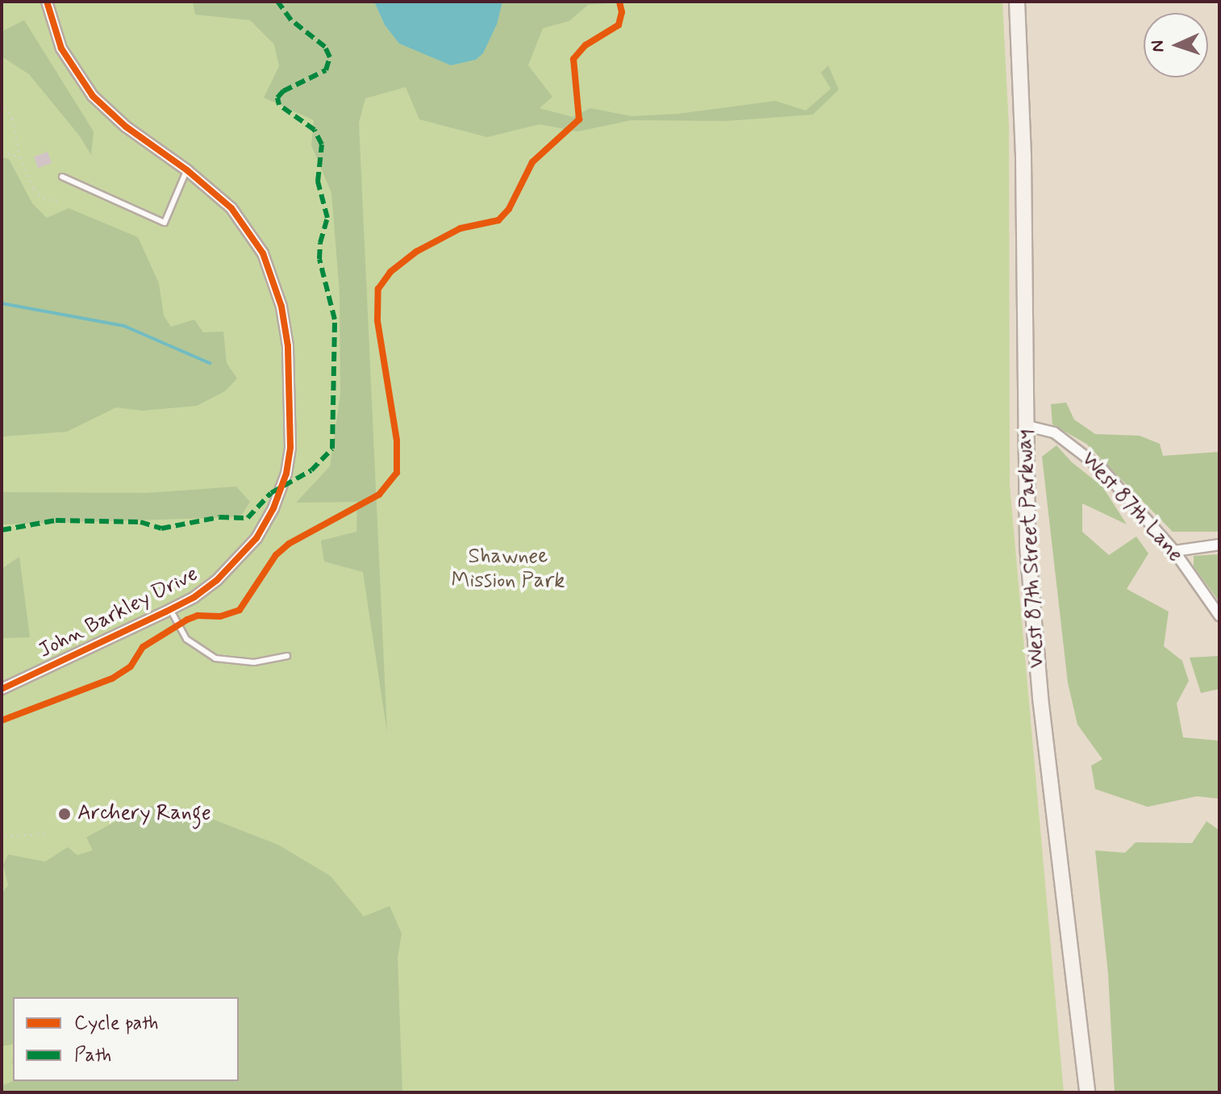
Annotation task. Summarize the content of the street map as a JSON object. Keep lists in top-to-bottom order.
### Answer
{
  "streets": {
    "main road": ["West 87th Street Parkway"],
    "street": ["West 87th Lane", "John Barkley Drive"]
  },
  "crossings": [
    ["West 87th Lane", "West 87th Street Parkway"]
  ],
  "parks": ["Shawnee Mission Park"],
  "places": ["Archery Range"],
  "legend": ["Cycle path", "Path"],
  "north": "left"
}
